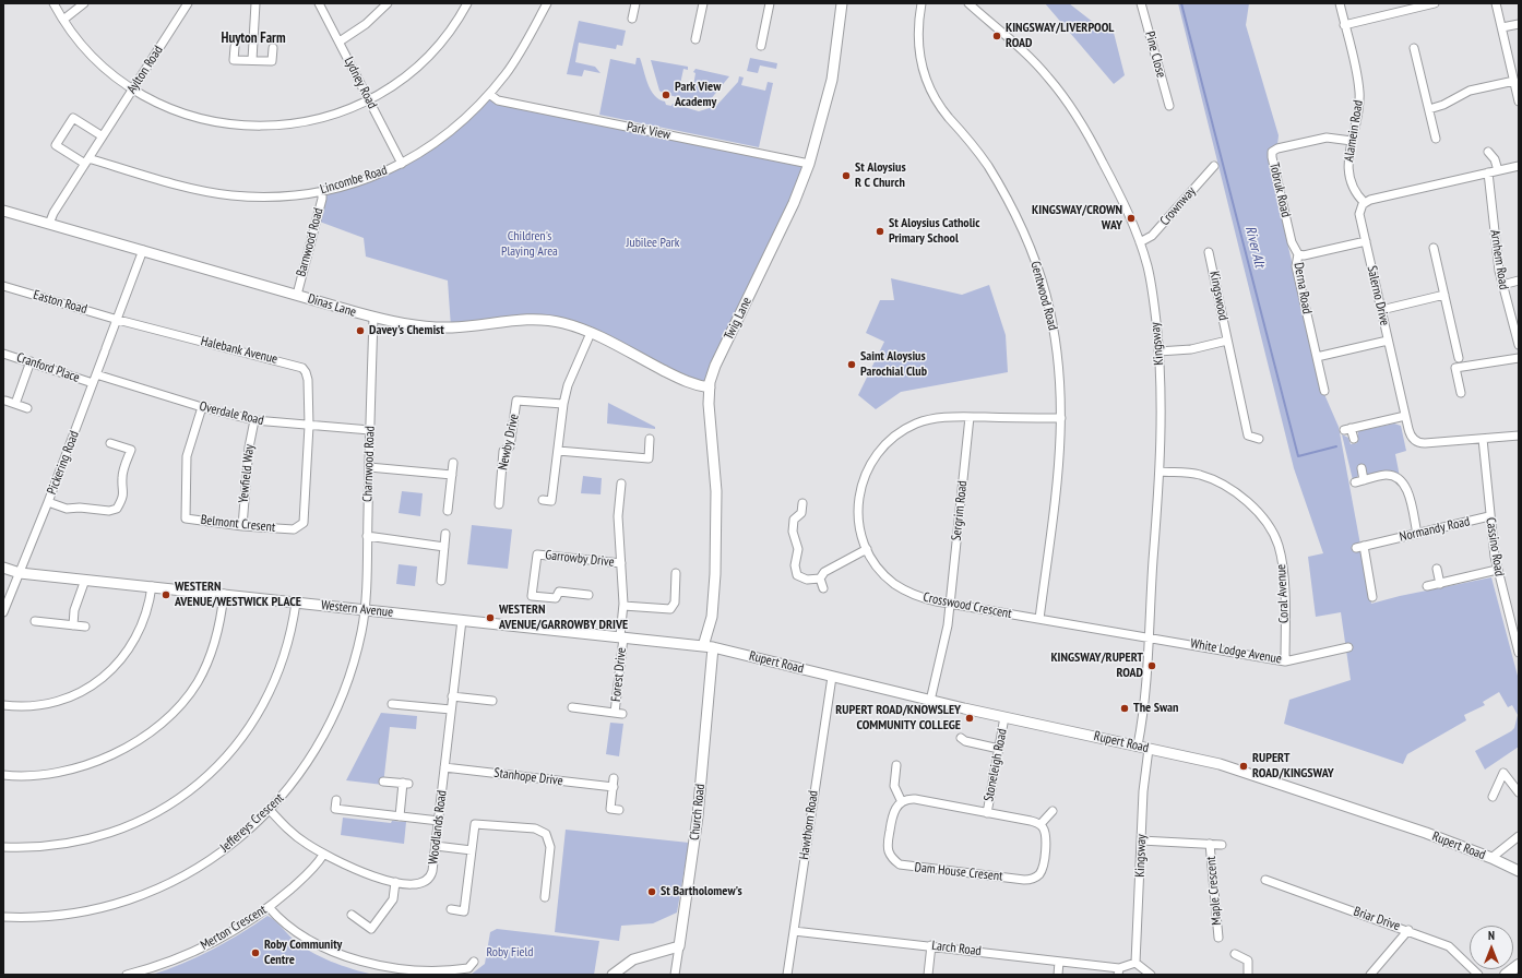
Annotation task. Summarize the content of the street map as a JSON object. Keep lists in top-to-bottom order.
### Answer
{
  "streets": {
    "street": [
      "Pine Close",
      "Aylton Road",
      "Lydney Road",
      "Park View",
      "Alamein Road",
      "Lincombe Road",
      "Tobruk Road",
      "Crownway",
      "Barnwood Road",
      "Arnhem Road",
      "Derna Road",
      "Gentwood Road",
      "Kingswood",
      "Salerno Drive",
      "Easton Road",
      "Dinas Lane",
      "Twig Lane",
      "Kingsway",
      "Halebank Avenue",
      "Cranford Place",
      "Overdale Road",
      "Newby Drive",
      "Pickering Road",
      "Charnwood Road",
      "Yewfield Way",
      "Sergrim Road",
      "Belmont Cresent",
      "Normandy Road",
      "Cassino Road",
      "Garrowby Drive",
      "Coral Avenue",
      "Crosswood Crescent",
      "Western Avenue",
      "White Lodge Avenue",
      "Rupert Road",
      "Forest Drive",
      "Stoneleigh Road",
      "Stanhope Drive",
      "Church Road",
      "Jeffereys Crescent",
      "Hawthorn Road",
      "Woodlands Road",
      "Dam House Cresent",
      "Maple Crescent",
      "Briar Drive",
      "Merton Crescent",
      "Larch Road"
    ]
  },
  "crossings": [
    ["Aylton Road", "Lincombe Road"],
    ["Aylton Road", "Dinas Lane"],
    ["Lydney Road", "Lincombe Road"],
    ["Park View", "Lincombe Road"],
    ["Park View", "Twig Lane"],
    ["Alamein Road", "Tobruk Road"],
    ["Alamein Road", "Salerno Drive"],
    ["Lincombe Road", "Barnwood Road"],
    ["Tobruk Road", "Derna Road"],
    ["Crownway", "Kingsway"],
    ["Barnwood Road", "Dinas Lane"],
    ["Derna Road", "Salerno Drive"],
    ["Gentwood Road", "Crosswood Crescent"],
    ["Salerno Drive", "Cassino Road"],
    ["Easton Road", "Halebank Avenue"],
    ["Easton Road", "Pickering Road"],
    ["Dinas Lane", "Twig Lane"],
    ["Dinas Lane", "Charnwood Road"],
    ["Twig Lane", "Western Avenue"],
    ["Twig Lane", "Rupert Road"],
    ["Twig Lane", "Church Road"],
    ["Kingsway", "Coral Avenue"],
    ["Kingsway", "Crosswood Crescent"],
    ["Kingsway", "White Lodge Avenue"],
    ["Kingsway", "Rupert Road"],
    ["Kingsway", "Maple Crescent"],
    ["Halebank Avenue", "Overdale Road"],
    ["Halebank Avenue", "Pickering Road"],
    ["Halebank Avenue", "Belmont Cresent"],
    ["Cranford Place", "Pickering Road"],
    ["Overdale Road", "Pickering Road"],
    ["Overdale Road", "Charnwood Road"],
    ["Overdale Road", "Yewfield Way"],
    ["Overdale Road", "Belmont Cresent"],
    ["Pickering Road", "Western Avenue"],
    ["Charnwood Road", "Western Avenue"],
    ["Charnwood Road", "Jeffereys Crescent"],
    ["Yewfield Way", "Belmont Cresent"],
    ["Sergrim Road", "Crosswood Crescent"],
    ["Sergrim Road", "Rupert Road"],
    ["Normandy Road", "Cassino Road"],
    ["Garrowby Drive", "Western Avenue"],
    ["Garrowby Drive", "Forest Drive"],
    ["Coral Avenue", "White Lodge Avenue"],
    ["Crosswood Crescent", "White Lodge Avenue"],
    ["Western Avenue", "Rupert Road"],
    ["Western Avenue", "Forest Drive"],
    ["Western Avenue", "Church Road"],
    ["Western Avenue", "Jeffereys Crescent"],
    ["Western Avenue", "Woodlands Road"],
    ["Rupert Road", "Stoneleigh Road"],
    ["Rupert Road", "Church Road"],
    ["Rupert Road", "Hawthorn Road"],
    ["Stanhope Drive", "Woodlands Road"],
    ["Jeffereys Crescent", "Woodlands Road"],
    ["Hawthorn Road", "Larch Road"],
    ["Woodlands Road", "Merton Crescent"]
  ],
  "districts": ["Huyton Farm"],
  "water": ["River Alt"],
  "parks": ["Children's Playing Area", "Jubilee Park", "Roby Field"],
  "places": [
    "KINGSWAY/LIVERPOOL ROAD",
    "Park View Academy",
    "St Aloysius R C Church",
    "KINGSWAY/CROWN WAY",
    "St Aloysius Catholic Primary School",
    "Davey's Chemist",
    "Saint Aloysius Parochial Club",
    "WESTERN AVENUE/WESTWICK PLACE",
    "WESTERN AVENUE/GARROWBY DRIVE",
    "KINGSWAY/RUPERT ROAD",
    "The Swan",
    "RUPERT ROAD/KNOWSLEY COMMUNITY COLLEGE",
    "RUPERT ROAD/KINGSWAY",
    "St Bartholomew's",
    "Roby Community Centre"
  ],
  "north": "top"
}
